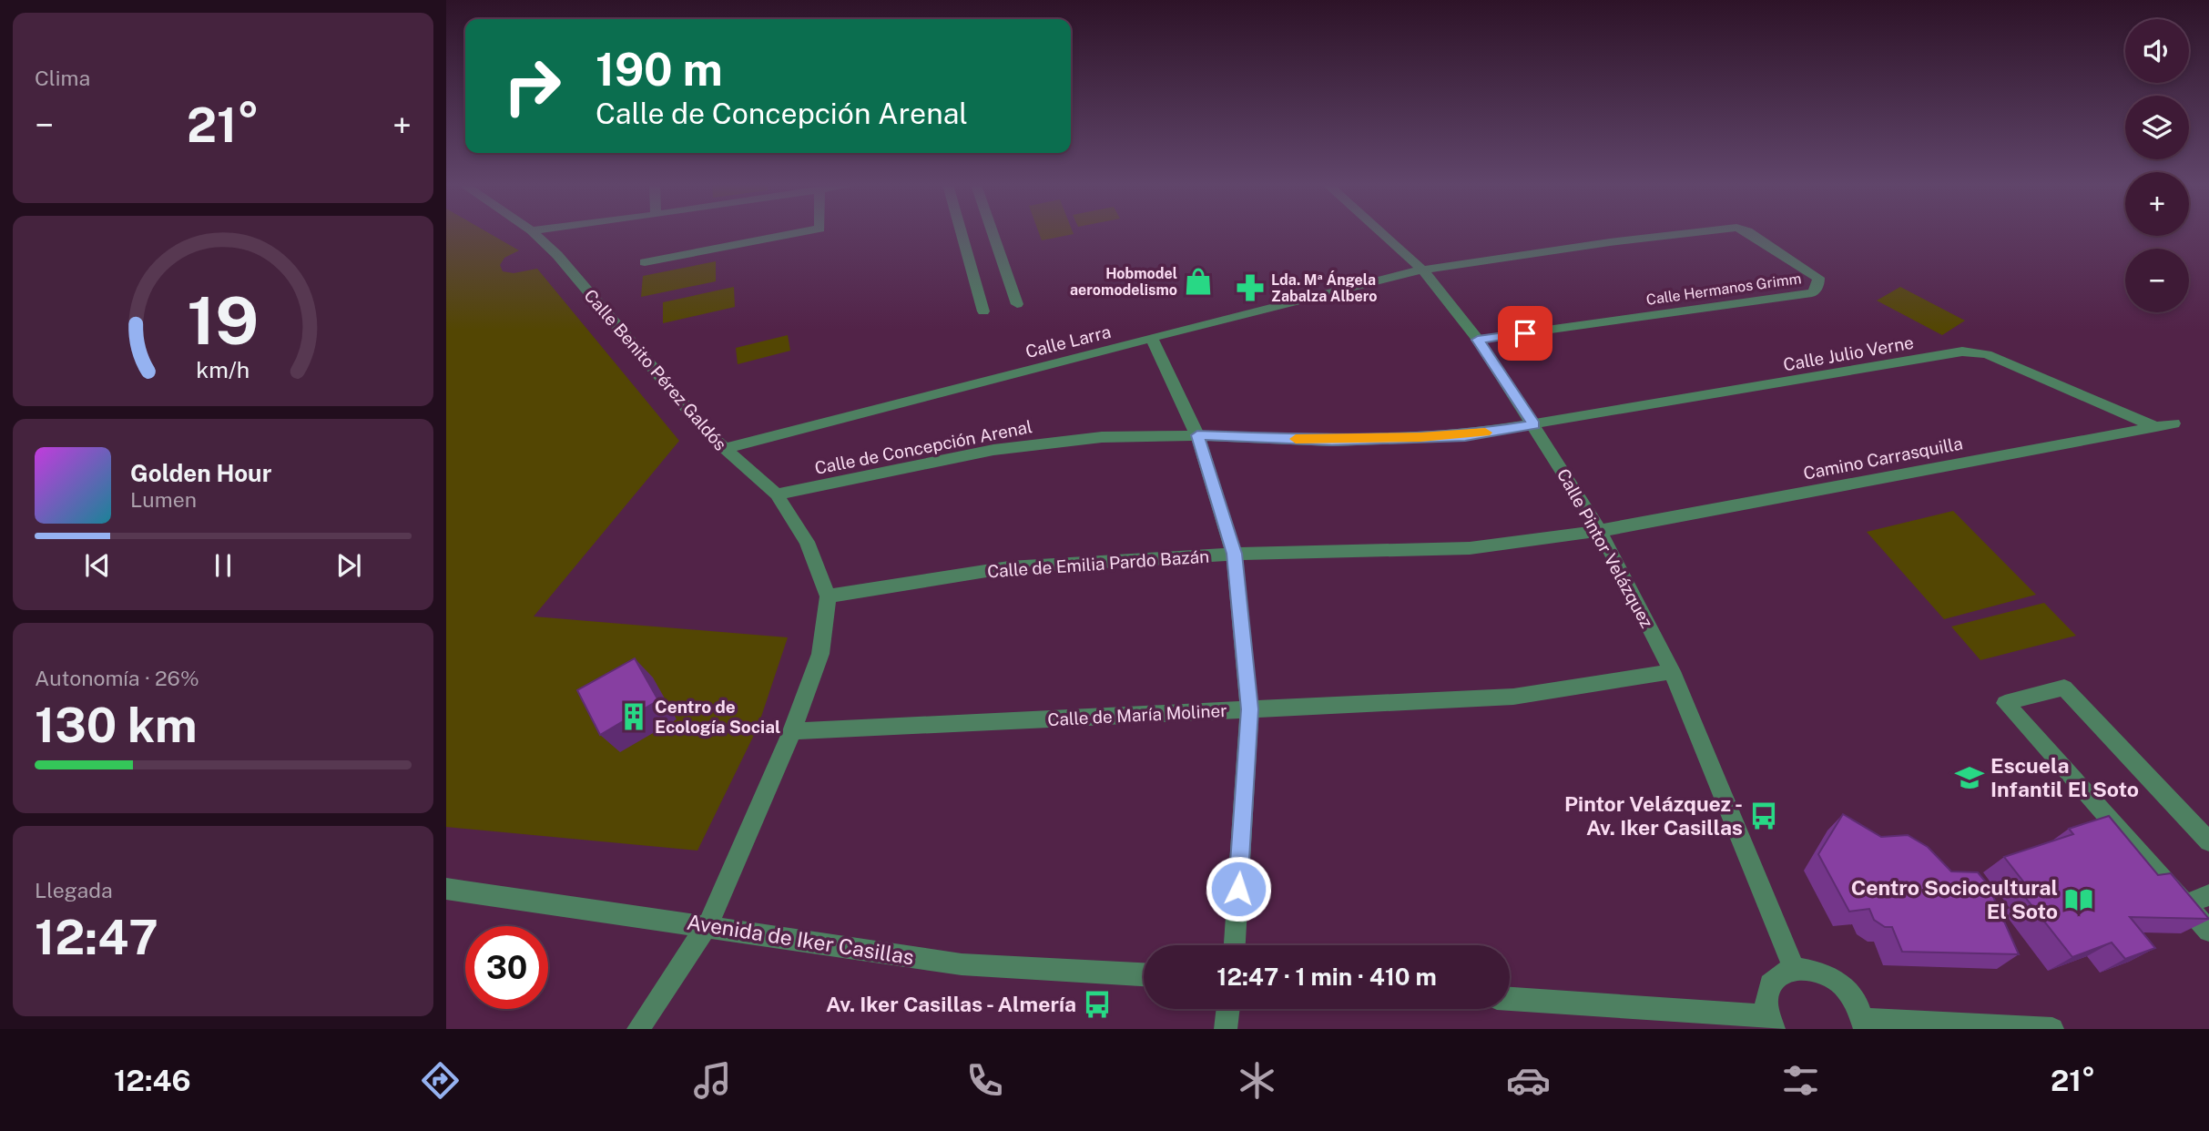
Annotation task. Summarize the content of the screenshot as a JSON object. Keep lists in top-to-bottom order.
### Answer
{
  "streets": {
    "street": [
      "Calle Hermanos Grimm",
      "Calle Larra",
      "Calle Julio Verne",
      "Calle Benito Pérez Galdós",
      "Calle de Concepción Arenal",
      "Camino Carrasquilla",
      "Calle Pintor Velázquez",
      "Calle de Emilia Pardo Bazán",
      "Calle de María Moliner",
      "Avenida de Iker Casillas"
    ]
  },
  "crossings": [
    ["Calle Hermanos Grimm", "Calle Larra"],
    ["Calle Hermanos Grimm", "Calle Pintor Velázquez"],
    ["Calle Larra", "Calle Benito Pérez Galdós"],
    ["Calle Larra", "Calle Pintor Velázquez"],
    ["Calle Julio Verne", "Calle de Concepción Arenal"],
    ["Calle Julio Verne", "Camino Carrasquilla"],
    ["Calle Julio Verne", "Calle Pintor Velázquez"],
    ["Calle Benito Pérez Galdós", "Calle de Concepción Arenal"],
    ["Calle Benito Pérez Galdós", "Calle de Emilia Pardo Bazán"],
    ["Calle Benito Pérez Galdós", "Calle de María Moliner"],
    ["Calle Benito Pérez Galdós", "Avenida de Iker Casillas"],
    ["Calle de Concepción Arenal", "Calle Pintor Velázquez"],
    ["Camino Carrasquilla", "Calle Pintor Velázquez"],
    ["Camino Carrasquilla", "Calle de Emilia Pardo Bazán"],
    ["Calle Pintor Velázquez", "Calle de Emilia Pardo Bazán"],
    ["Calle Pintor Velázquez", "Calle de María Moliner"]
  ],
  "places": {
    "shop": ["Hobmodel aeromodelismo"],
    "pharmacy": ["Lda. Mª Ángela Zabalza Albero"],
    "building": ["Centro de Ecología Social"],
    "school or university": ["Escuela Infantil El Soto"],
    "bus stop": ["Pintor Velázquez - Av. Iker Casillas", "Av. Iker Casillas - Almería"],
    "library": ["Centro Sociocultural El Soto"]
  },
  "page": {
    "tile": [
      "Clima",
      ["Autonomía · 26%", "130 km"],
      ["Llegada", "12:47"]
    ],
    "map_buttons": ["+", "−"],
    "turn": ["190 m", "Calle de Concepción Arenal"],
    "heat": ["−", "21°", "+"],
    "song": ["Golden Hour", "Lumen"],
    "limit": "30",
    "trip": "12:47 · 1 min · 410 m",
    "tabs": ["12:46", "21°"],
    "gauge": ["19", "km/h"]
  }
}
